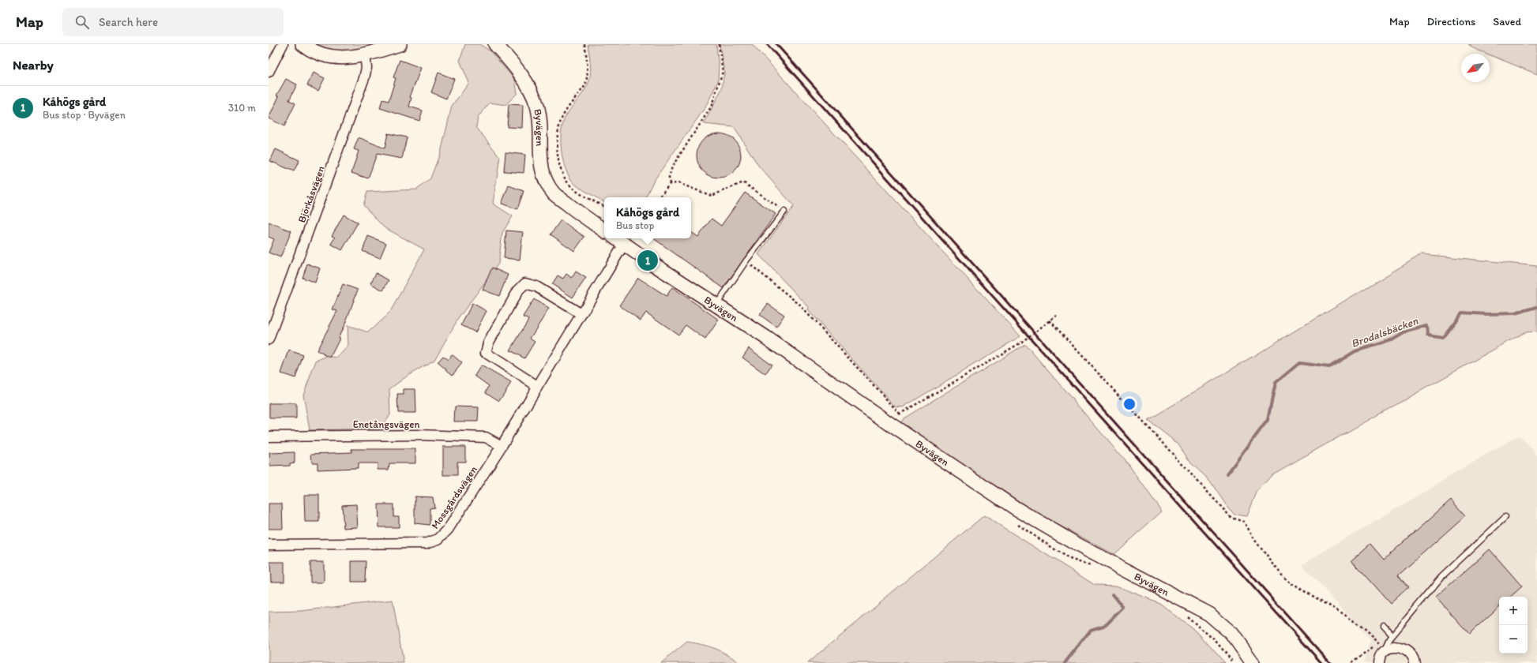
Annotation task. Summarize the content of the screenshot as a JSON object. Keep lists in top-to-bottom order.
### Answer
{
  "streets": {
    "street": [
      "Byvägen",
      "Björkåsvägen",
      "Enetångsvägen",
      "Mossgårdsvägen"
    ]
  },
  "crossings": [
    ["Byvägen", "Mossgårdsvägen"],
    ["Enetångsvägen", "Mossgårdsvägen"]
  ],
  "water": ["Brodalsbäcken"],
  "north": "bottom left",
  "page": {
    "header": "Map",
    "search": "Search here",
    "nav": ["Map", "Directions", "Saved"],
    "heading": "Nearby",
    "list": [
      {
        "mark": "1",
        "name": "Kåhögs gård",
        "note": "Bus stop · Byvägen",
        "value": "310 m"
      }
    ],
    "popup": ["Kåhögs gård", "Bus stop"],
    "pins": "1",
    "map_buttons": ["+", "−"]
  }
}
